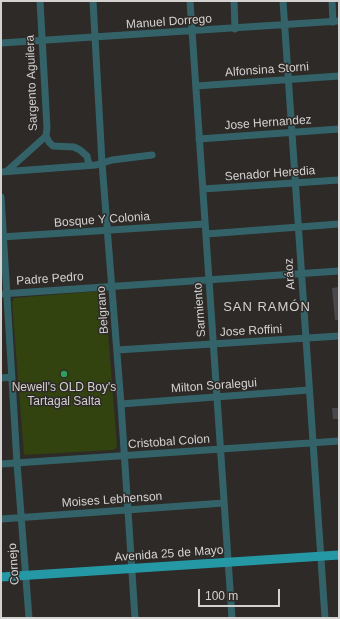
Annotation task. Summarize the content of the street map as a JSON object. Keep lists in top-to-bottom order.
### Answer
{
  "streets": {
    "main road": ["Avenida 25 de Mayo"],
    "street": [
      "Manuel Dorrego",
      "Alfonsina Storni",
      "Sargento Aguilera",
      "Jose Hernandez",
      "Senador Heredia",
      "Bosque Y Colonia",
      "Aráoz",
      "Padre Pedro",
      "Belgrano",
      "Sarmiento",
      "Jose Roffini",
      "Milton Soralegui",
      "Cristobal Colon",
      "Moises Lebhenson",
      "Cornejo"
    ]
  },
  "crossings": [
    ["Manuel Dorrego", "Sargento Aguilera"],
    ["Manuel Dorrego", "Aráoz"],
    ["Manuel Dorrego", "Belgrano"],
    ["Manuel Dorrego", "Sarmiento"],
    ["Alfonsina Storni", "Aráoz"],
    ["Alfonsina Storni", "Sarmiento"],
    ["Jose Hernandez", "Aráoz"],
    ["Jose Hernandez", "Sarmiento"],
    ["Senador Heredia", "Aráoz"],
    ["Senador Heredia", "Sarmiento"],
    ["Bosque Y Colonia", "Belgrano"],
    ["Bosque Y Colonia", "Sarmiento"],
    ["Bosque Y Colonia", "Cornejo"],
    ["Aráoz", "Padre Pedro"],
    ["Aráoz", "Jose Roffini"],
    ["Aráoz", "Milton Soralegui"],
    ["Aráoz", "Cristobal Colon"],
    ["Aráoz", "Avenida 25 de Mayo"],
    ["Padre Pedro", "Belgrano"],
    ["Padre Pedro", "Sarmiento"],
    ["Padre Pedro", "Cornejo"],
    ["Belgrano", "Jose Roffini"],
    ["Belgrano", "Milton Soralegui"],
    ["Belgrano", "Cristobal Colon"],
    ["Belgrano", "Moises Lebhenson"],
    ["Belgrano", "Avenida 25 de Mayo"],
    ["Sarmiento", "Jose Roffini"],
    ["Sarmiento", "Milton Soralegui"],
    ["Sarmiento", "Cristobal Colon"],
    ["Sarmiento", "Moises Lebhenson"],
    ["Sarmiento", "Avenida 25 de Mayo"],
    ["Cristobal Colon", "Cornejo"],
    ["Moises Lebhenson", "Cornejo"],
    ["Avenida 25 de Mayo", "Cornejo"]
  ],
  "districts": ["SAN RAMÓN"],
  "places": ["Newell's OLD Boy's Tartagal Salta"],
  "scale_bar": "100 m"
}
